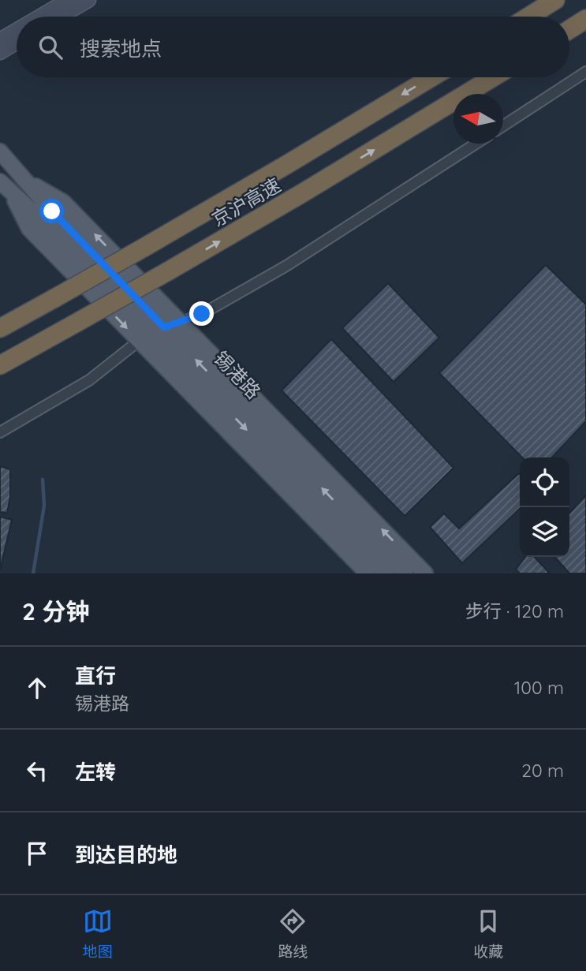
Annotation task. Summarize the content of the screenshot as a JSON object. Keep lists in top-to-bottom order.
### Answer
{
  "streets": {
    "highway": ["京沪高速"],
    "main road": ["锡港路"]
  },
  "north": "left",
  "page": {
    "search": "搜索地点",
    "heading": ["2 分钟", "步行 · 120 m"],
    "list": [
      ["直行", "锡港路", "100 m"],
      ["左转", "20 m"],
      "到达目的地"
    ],
    "nav": ["地图", "路线", "收藏"]
  }
}
